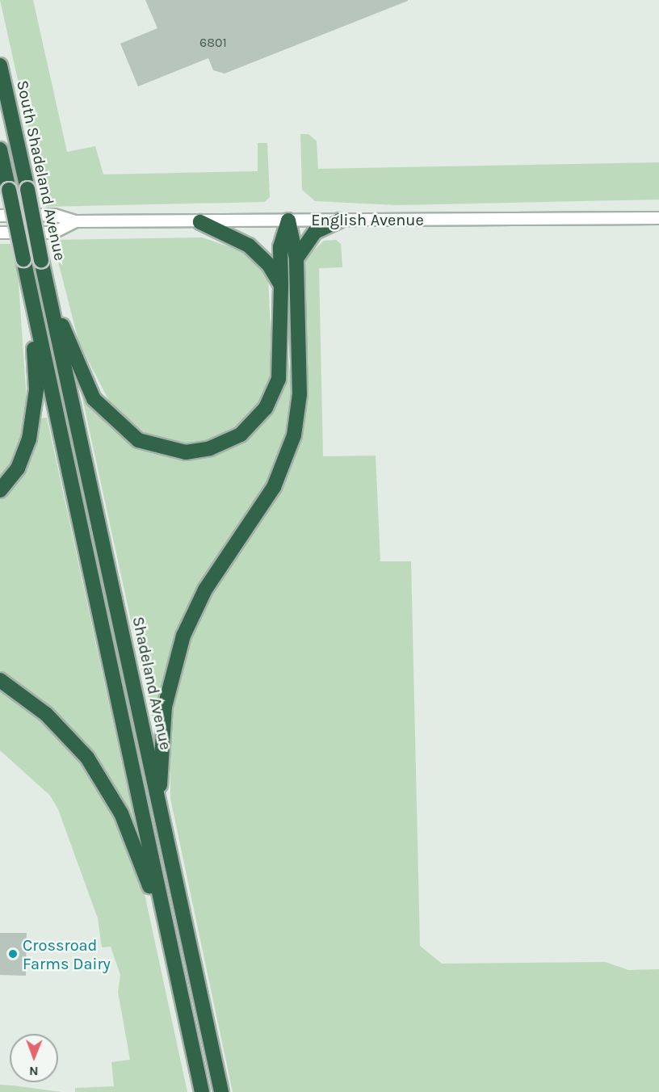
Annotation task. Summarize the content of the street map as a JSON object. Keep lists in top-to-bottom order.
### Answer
{
  "streets": {
    "highway": ["South Shadeland Avenue", "Shadeland Avenue"],
    "street": ["English Avenue"]
  },
  "crossings": [
    ["South Shadeland Avenue", "Shadeland Avenue"]
  ],
  "places": ["Crossroad Farms Dairy"],
  "house_numbers": ["6801"],
  "north": "bottom"
}
